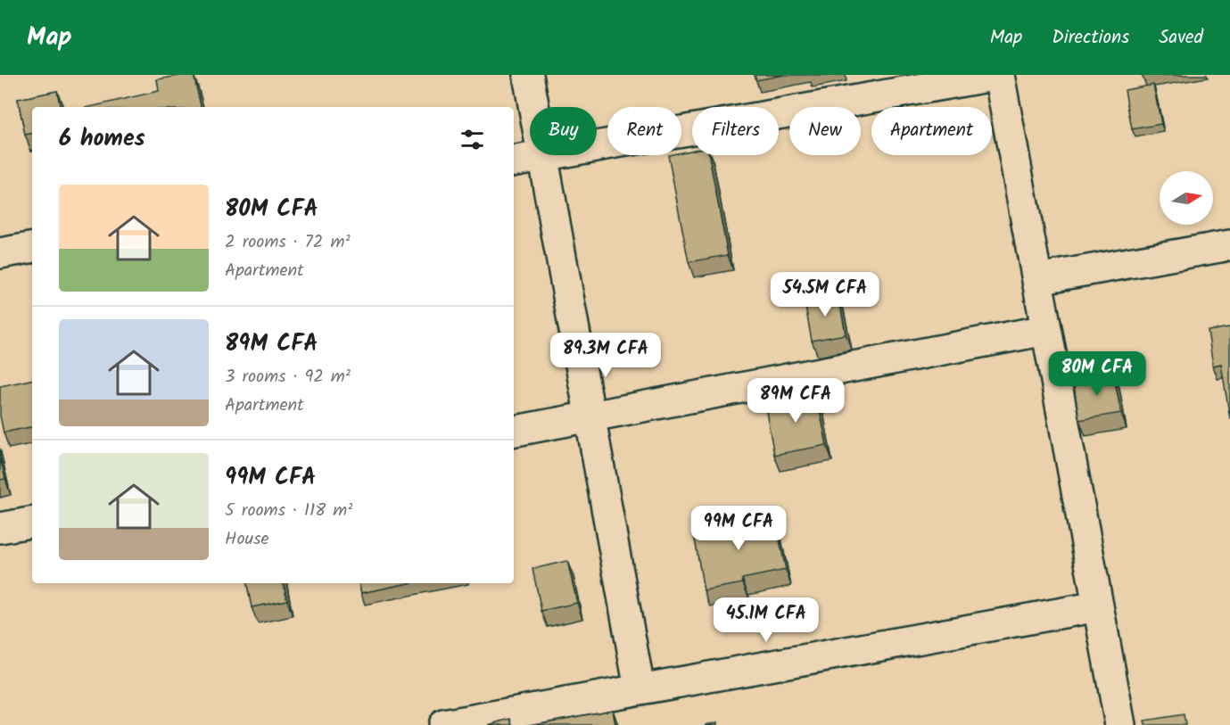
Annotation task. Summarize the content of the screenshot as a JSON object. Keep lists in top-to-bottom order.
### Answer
{
  "north": "right",
  "page": {
    "header": "Map",
    "nav": ["Map", "Directions", "Saved"],
    "chip": [
      "Buy",
      "Rent",
      "Filters",
      "New",
      "Apartment"
    ],
    "heading": "6 homes",
    "list": [
      {
        "name": "80M CFA",
        "note": "2 rooms · 72 m² · Apartment"
      },
      {
        "name": "89M CFA",
        "note": "3 rooms · 92 m² · Apartment"
      },
      {
        "name": "99M CFA",
        "note": "5 rooms · 118 m² · House"
      }
    ],
    "price": [
      "54.5M CFA",
      "89.3M CFA",
      "80M CFA",
      "89M CFA",
      "99M CFA",
      "45.1M CFA"
    ]
  }
}
